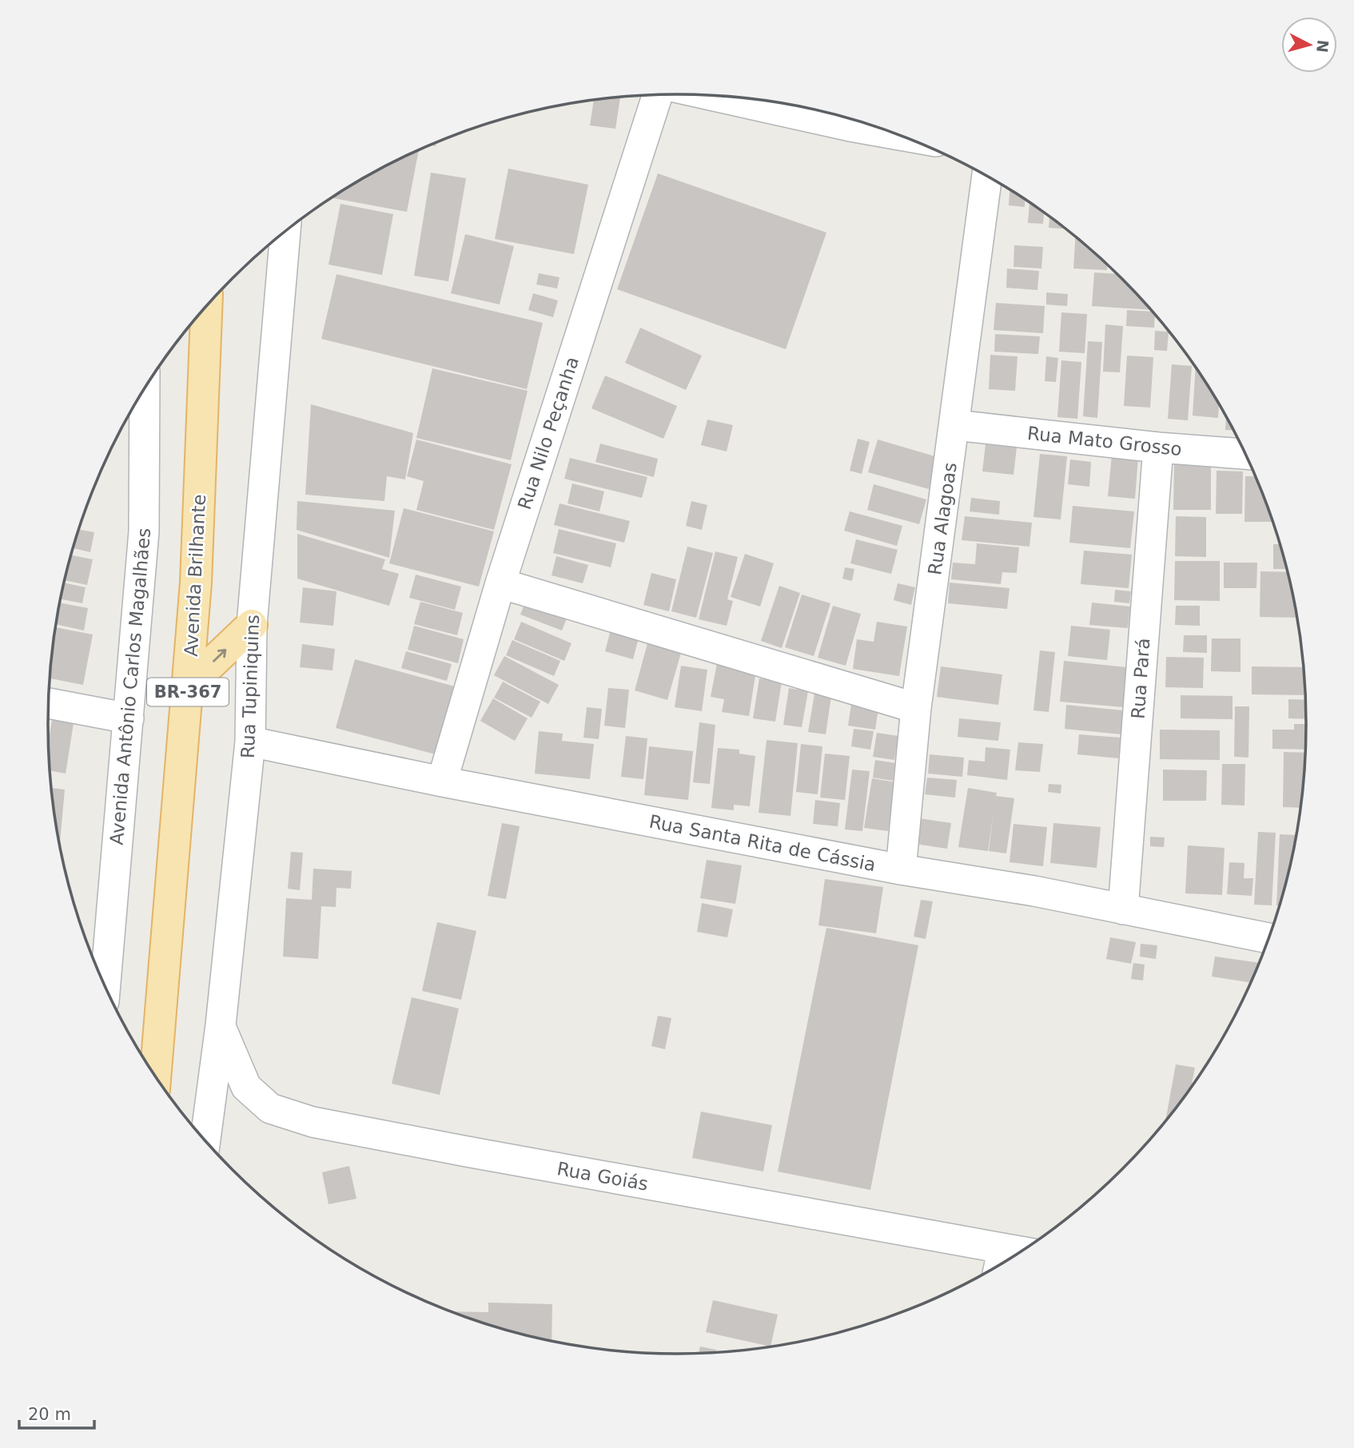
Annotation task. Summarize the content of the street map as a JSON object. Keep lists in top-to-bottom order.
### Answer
{
  "streets": {
    "main road": ["Avenida Brilhante", "BR-367"],
    "street": [
      "Rua Nilo Peçanha",
      "Rua Mato Grosso",
      "Rua Alagoas",
      "Rua Pará",
      "Avenida Antônio Carlos Magalhães",
      "Rua Tupiniquins",
      "Rua Santa Rita de Cássia",
      "Rua Goiás"
    ]
  },
  "crossings": [
    ["Rua Nilo Peçanha", "Rua Santa Rita de Cássia"],
    ["Rua Mato Grosso", "Rua Alagoas"],
    ["Rua Mato Grosso", "Rua Pará"],
    ["Rua Alagoas", "Rua Santa Rita de Cássia"],
    ["Rua Pará", "Rua Santa Rita de Cássia"],
    ["Rua Tupiniquins", "Rua Santa Rita de Cássia"],
    ["Rua Tupiniquins", "Rua Goiás"]
  ],
  "scale_bar": "20 m",
  "north": "right"
}
